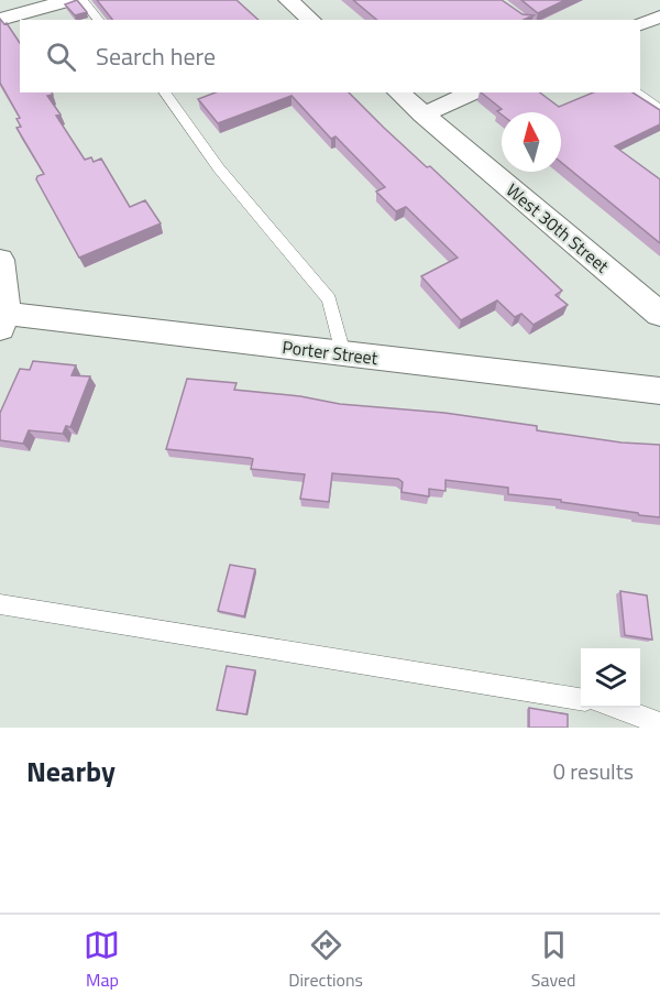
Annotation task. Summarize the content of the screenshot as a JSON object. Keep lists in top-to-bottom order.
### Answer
{
  "streets": {
    "street": ["West 30th Street", "Porter Street"]
  },
  "north": "top",
  "page": {
    "search": "Search here",
    "heading": ["Nearby", "0 results"],
    "nav": ["Map", "Directions", "Saved"]
  }
}
